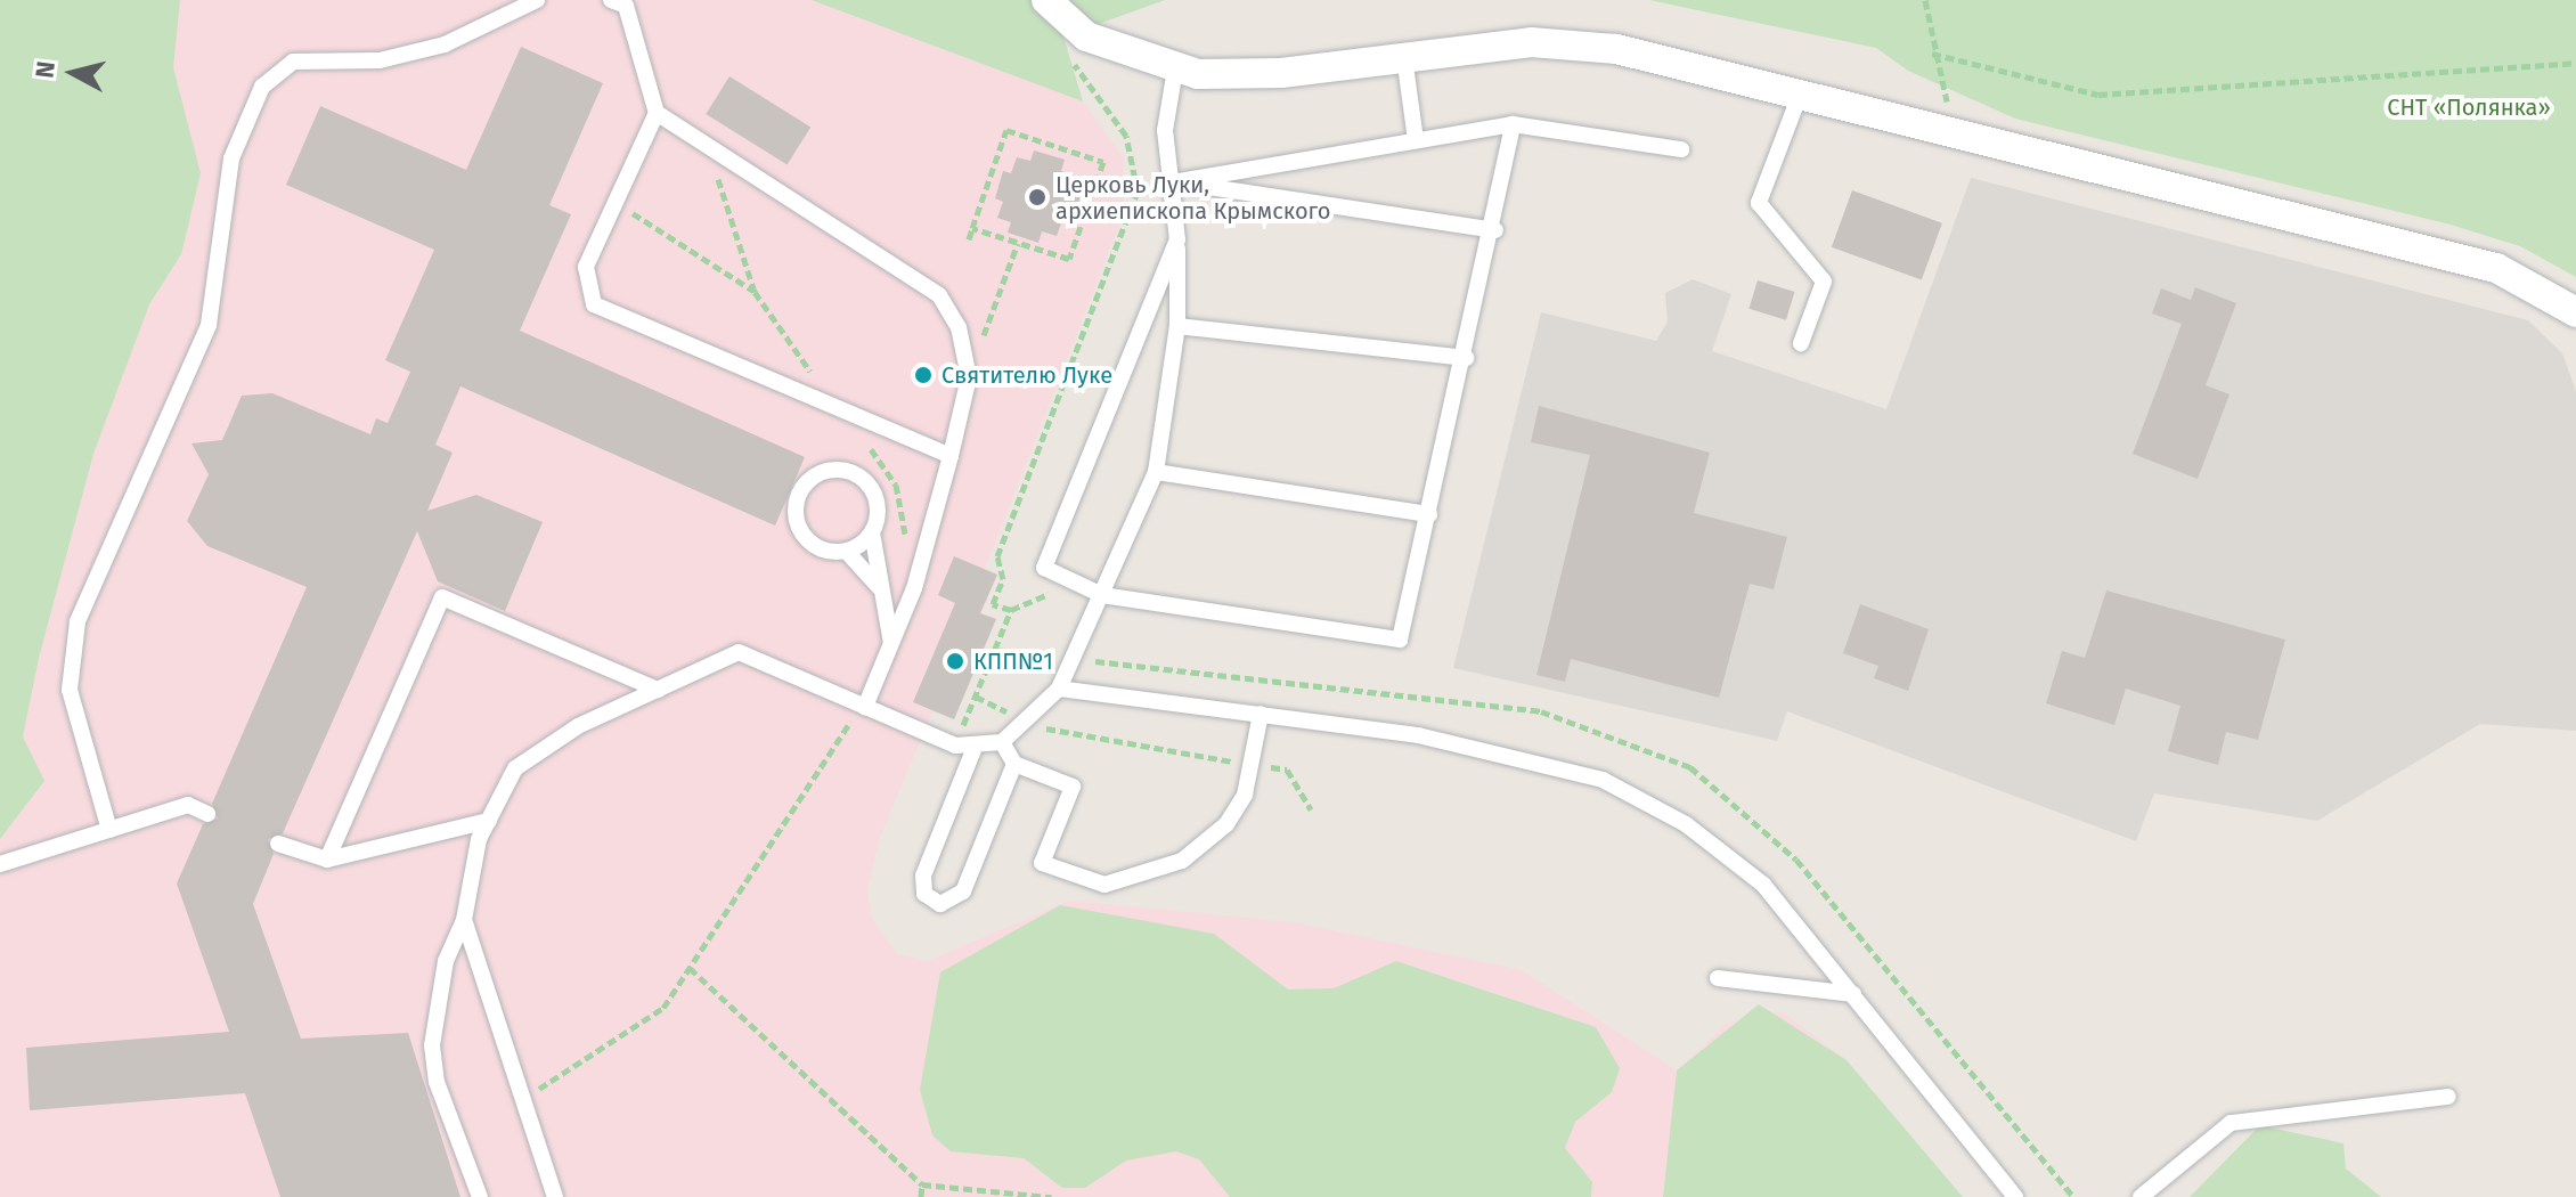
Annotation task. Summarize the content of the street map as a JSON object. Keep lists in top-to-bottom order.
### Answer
{
  "parks": ["СНТ «Полянка»"],
  "places": ["Церковь Луки, архиепископа Крымского", "Святителю Луке", "КПП№1"],
  "north": "left"
}
